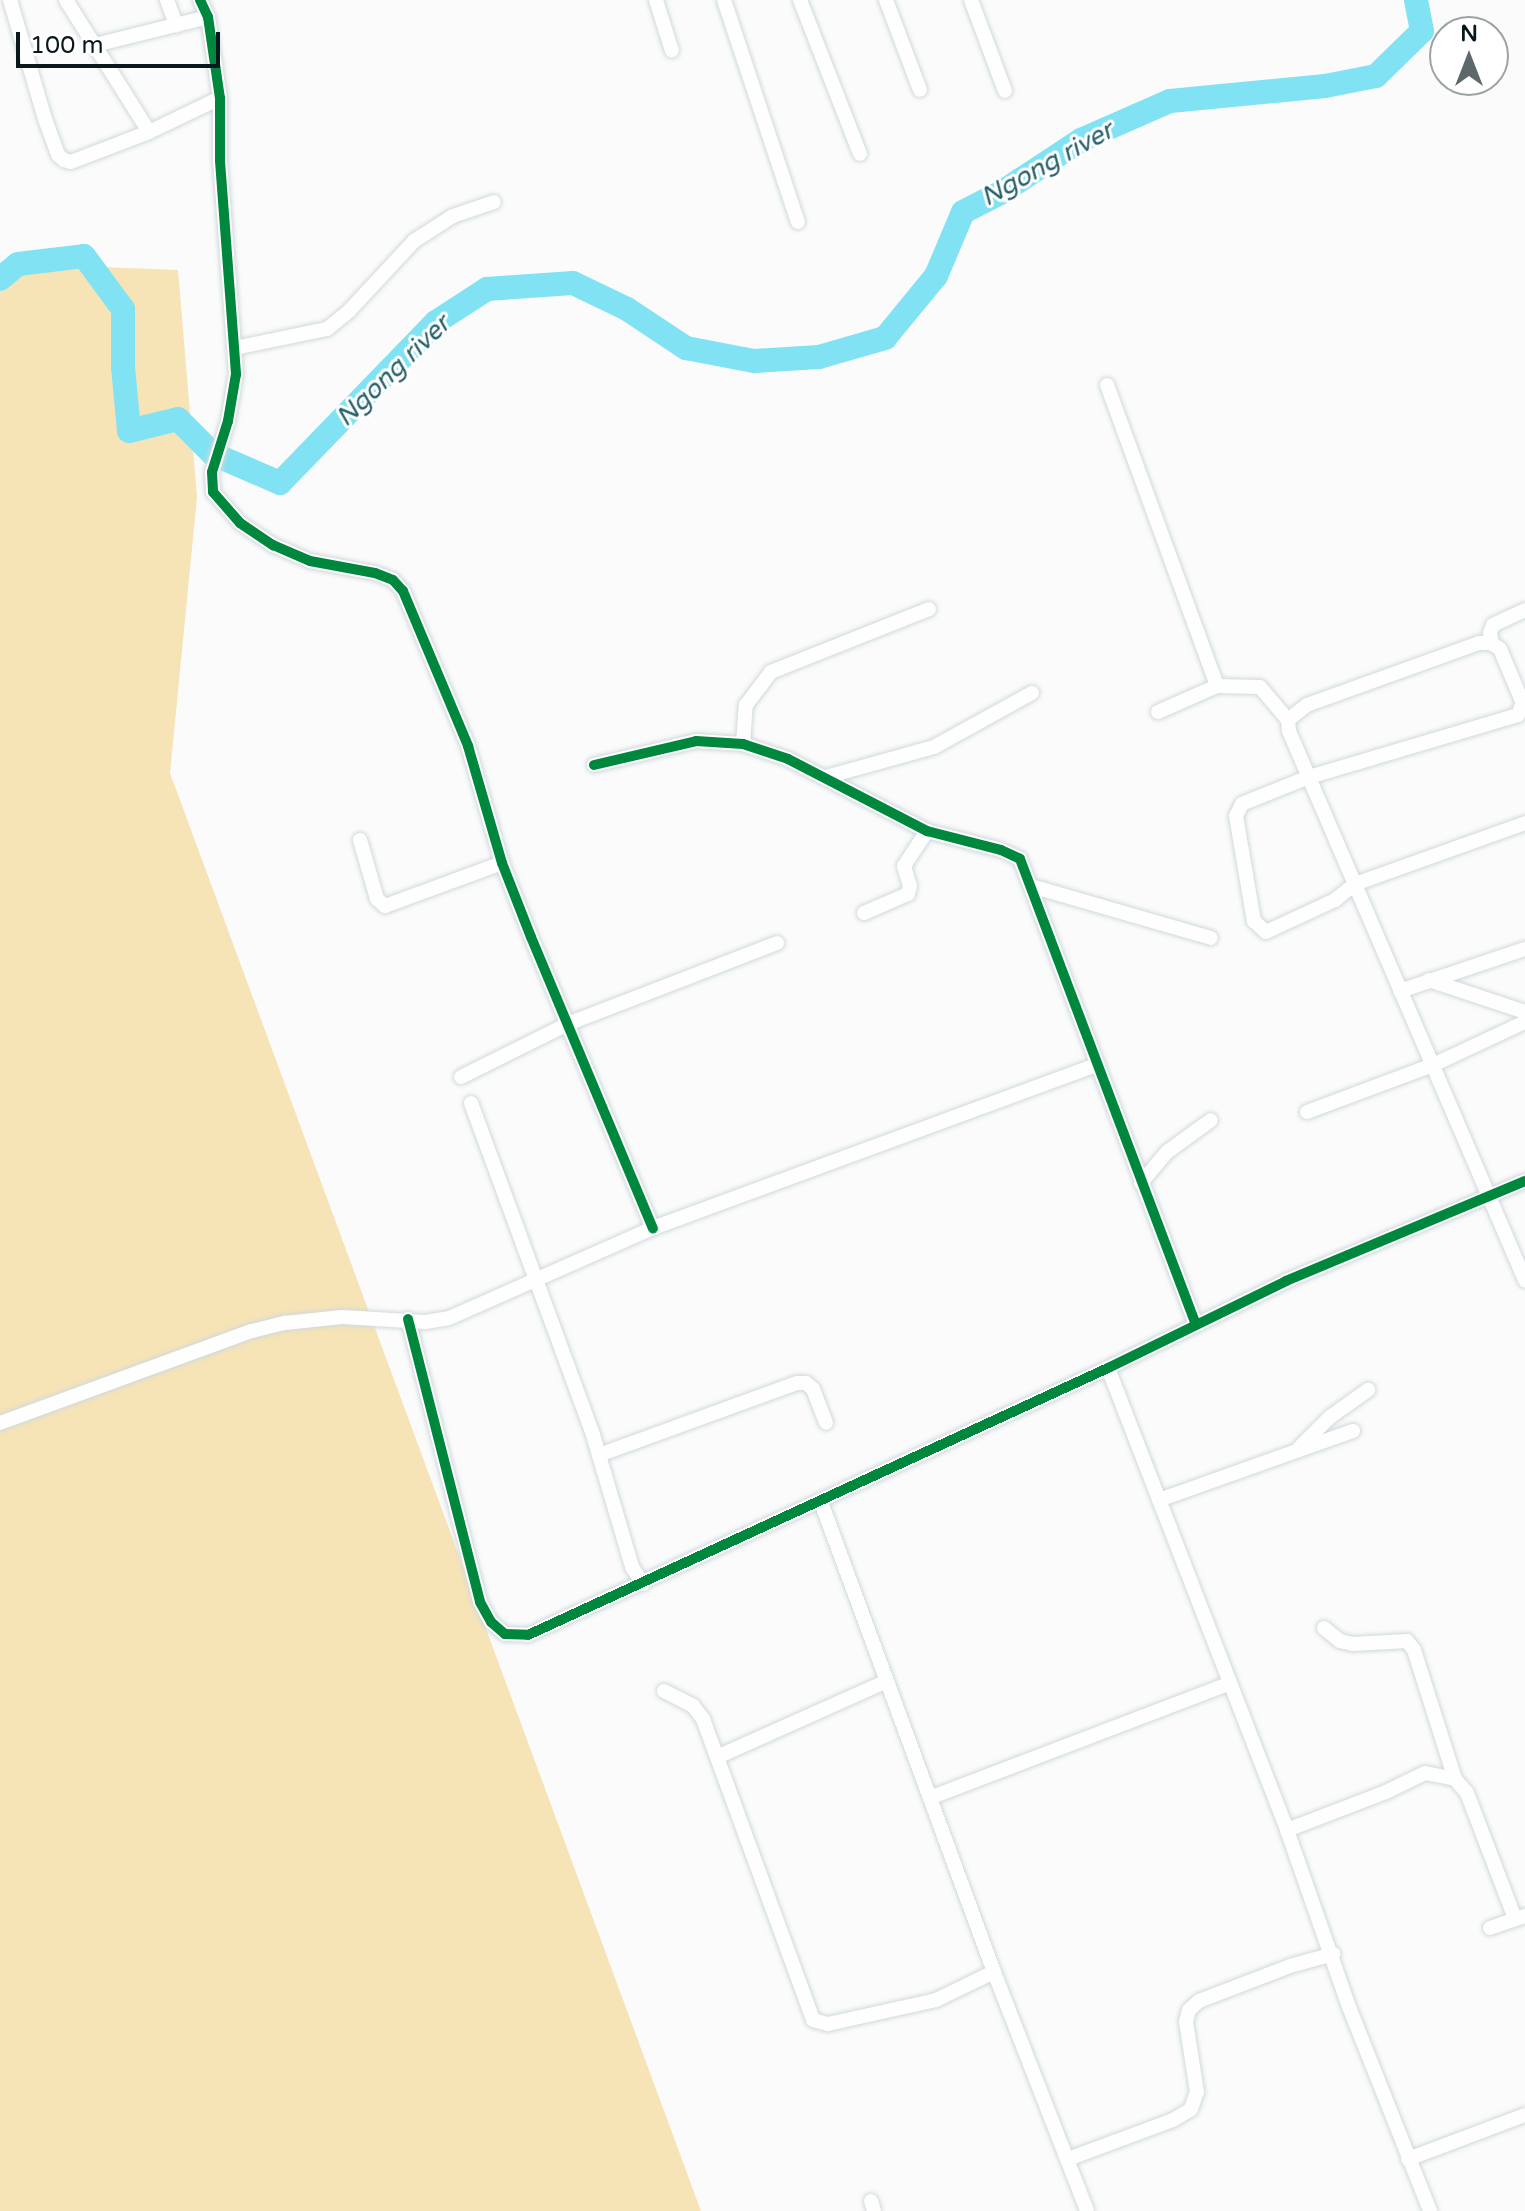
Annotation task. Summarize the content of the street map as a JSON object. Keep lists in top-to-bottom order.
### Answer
{
  "water": ["Ngong river"],
  "scale_bar": "100 m",
  "north": "top"
}
